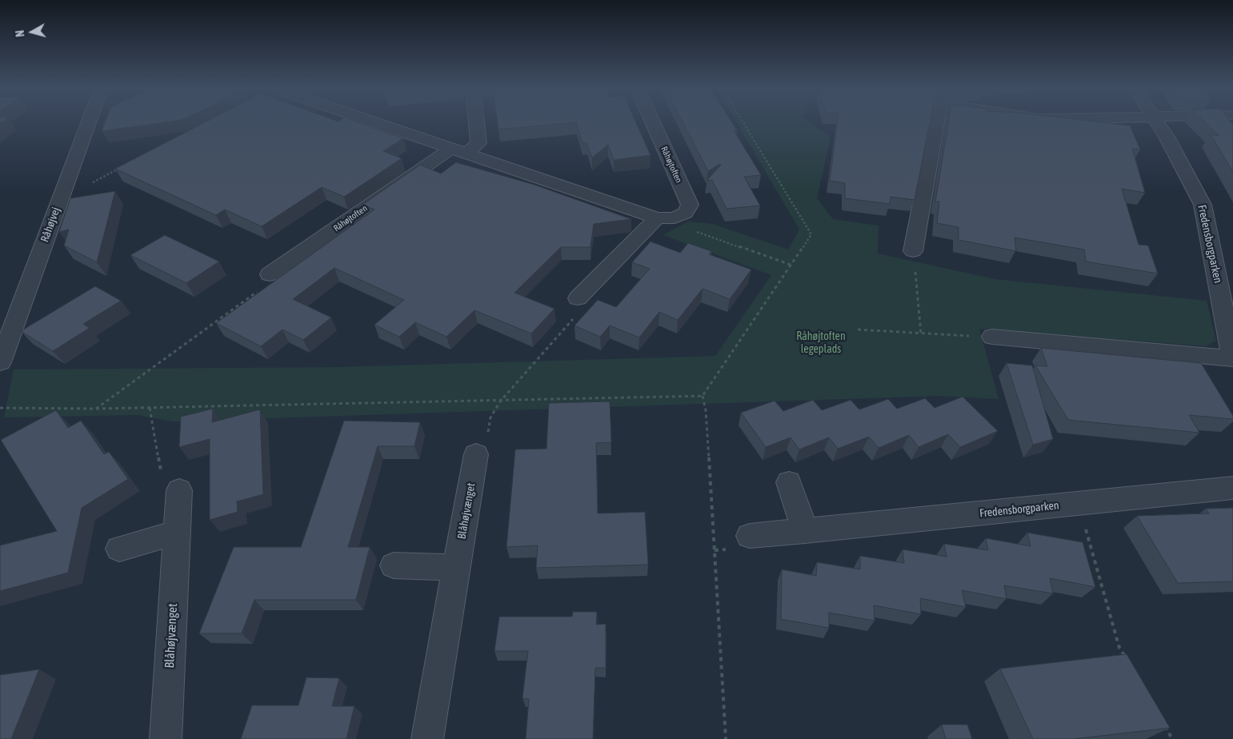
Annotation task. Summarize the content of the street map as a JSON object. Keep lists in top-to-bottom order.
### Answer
{
  "streets": {
    "street": [
      "Råhøjtoften",
      "Råhøjvej",
      "Fredensborgparken",
      "Blåhøjvænget"
    ]
  },
  "parks": ["Råhøjtoften legeplads"],
  "north": "left"
}
